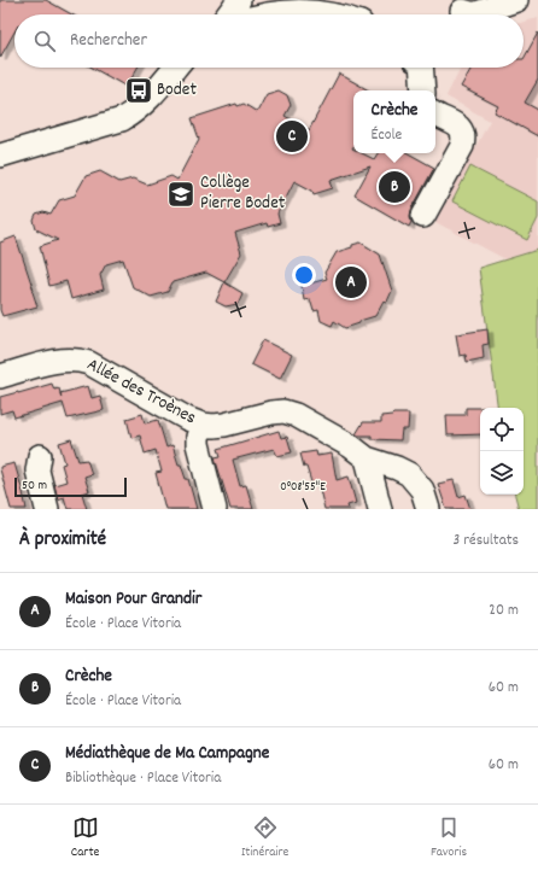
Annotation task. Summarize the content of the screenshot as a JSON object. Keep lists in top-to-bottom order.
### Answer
{
  "streets": {
    "street": ["Allée des Troènes"]
  },
  "places": {
    "bus stop": ["Bodet"],
    "school or university": ["Collège Pierre Bodet"]
  },
  "scale_bar": "50 m",
  "page": {
    "search": "Rechercher",
    "popup": ["Crèche", "École"],
    "pins": ["C", "B", "A"],
    "scale": "50 m",
    "heading": ["À proximité", "3 résultats"],
    "list": [
      {
        "mark": "A",
        "name": "Maison Pour Grandir",
        "note": "École · Place Vitoria",
        "value": "20 m"
      },
      {
        "mark": "B",
        "name": "Crèche",
        "note": "École · Place Vitoria",
        "value": "60 m"
      },
      {
        "mark": "C",
        "name": "Médiathèque de Ma Campagne",
        "note": "Bibliothèque · Place Vitoria",
        "value": "60 m"
      }
    ],
    "nav": ["Carte", "Itinéraire", "Favoris"]
  },
  "coordinates": ["0°08'55\"E"]
}
